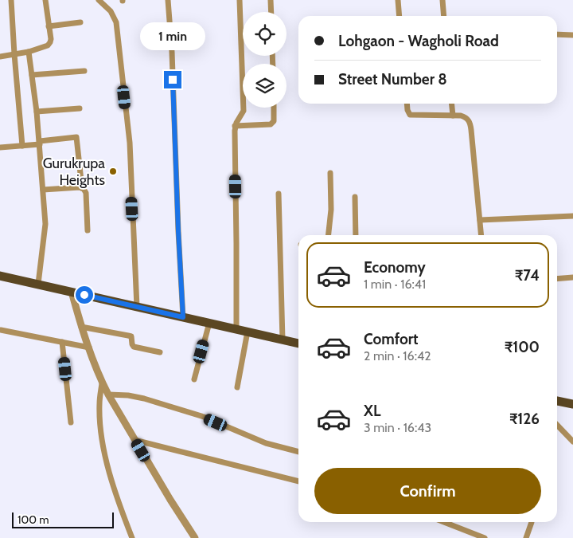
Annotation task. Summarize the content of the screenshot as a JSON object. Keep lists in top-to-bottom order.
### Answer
{
  "places": ["Gurukrupa Heights"],
  "scale_bar": "100 m",
  "page": {
    "banner": ["Lohgaon - Wagholi Road", "Street Number 8"],
    "bubble": "1 min",
    "list": [
      {
        "name": "Economy",
        "note": "1 min · 16:41",
        "value": "₹74"
      },
      {
        "name": "Comfort",
        "note": "2 min · 16:42",
        "value": "₹100"
      },
      {
        "name": "XL",
        "note": "3 min · 16:43",
        "value": "₹126"
      }
    ],
    "buttons": "Confirm",
    "scale": "100 m"
  }
}
